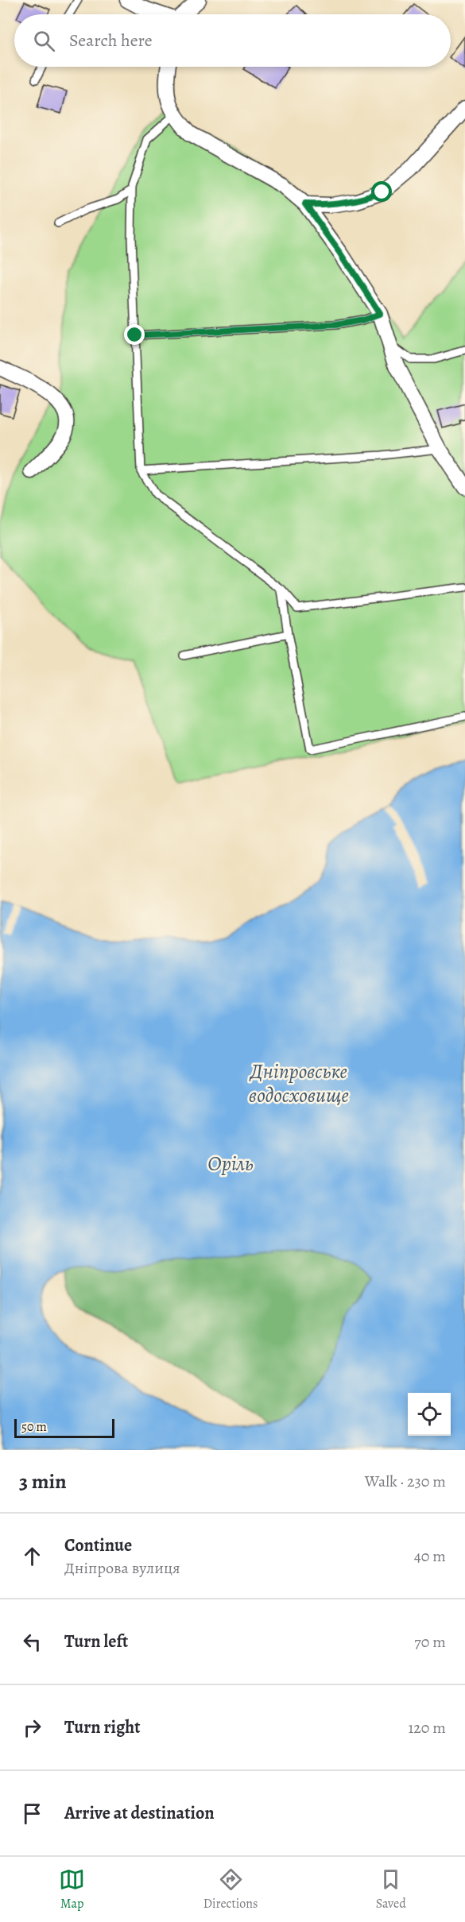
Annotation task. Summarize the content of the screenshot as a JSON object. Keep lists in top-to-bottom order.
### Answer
{
  "water": ["Дніпровське водосховище", "Оріль"],
  "scale_bar": "50 m",
  "page": {
    "search": "Search here",
    "scale": "50 m",
    "heading": ["3 min", "Walk · 230 m"],
    "list": [
      ["Continue", "Дніпрова вулиця", "40 m"],
      ["Turn left", "70 m"],
      ["Turn right", "120 m"],
      "Arrive at destination"
    ],
    "nav": ["Map", "Directions", "Saved"]
  }
}
